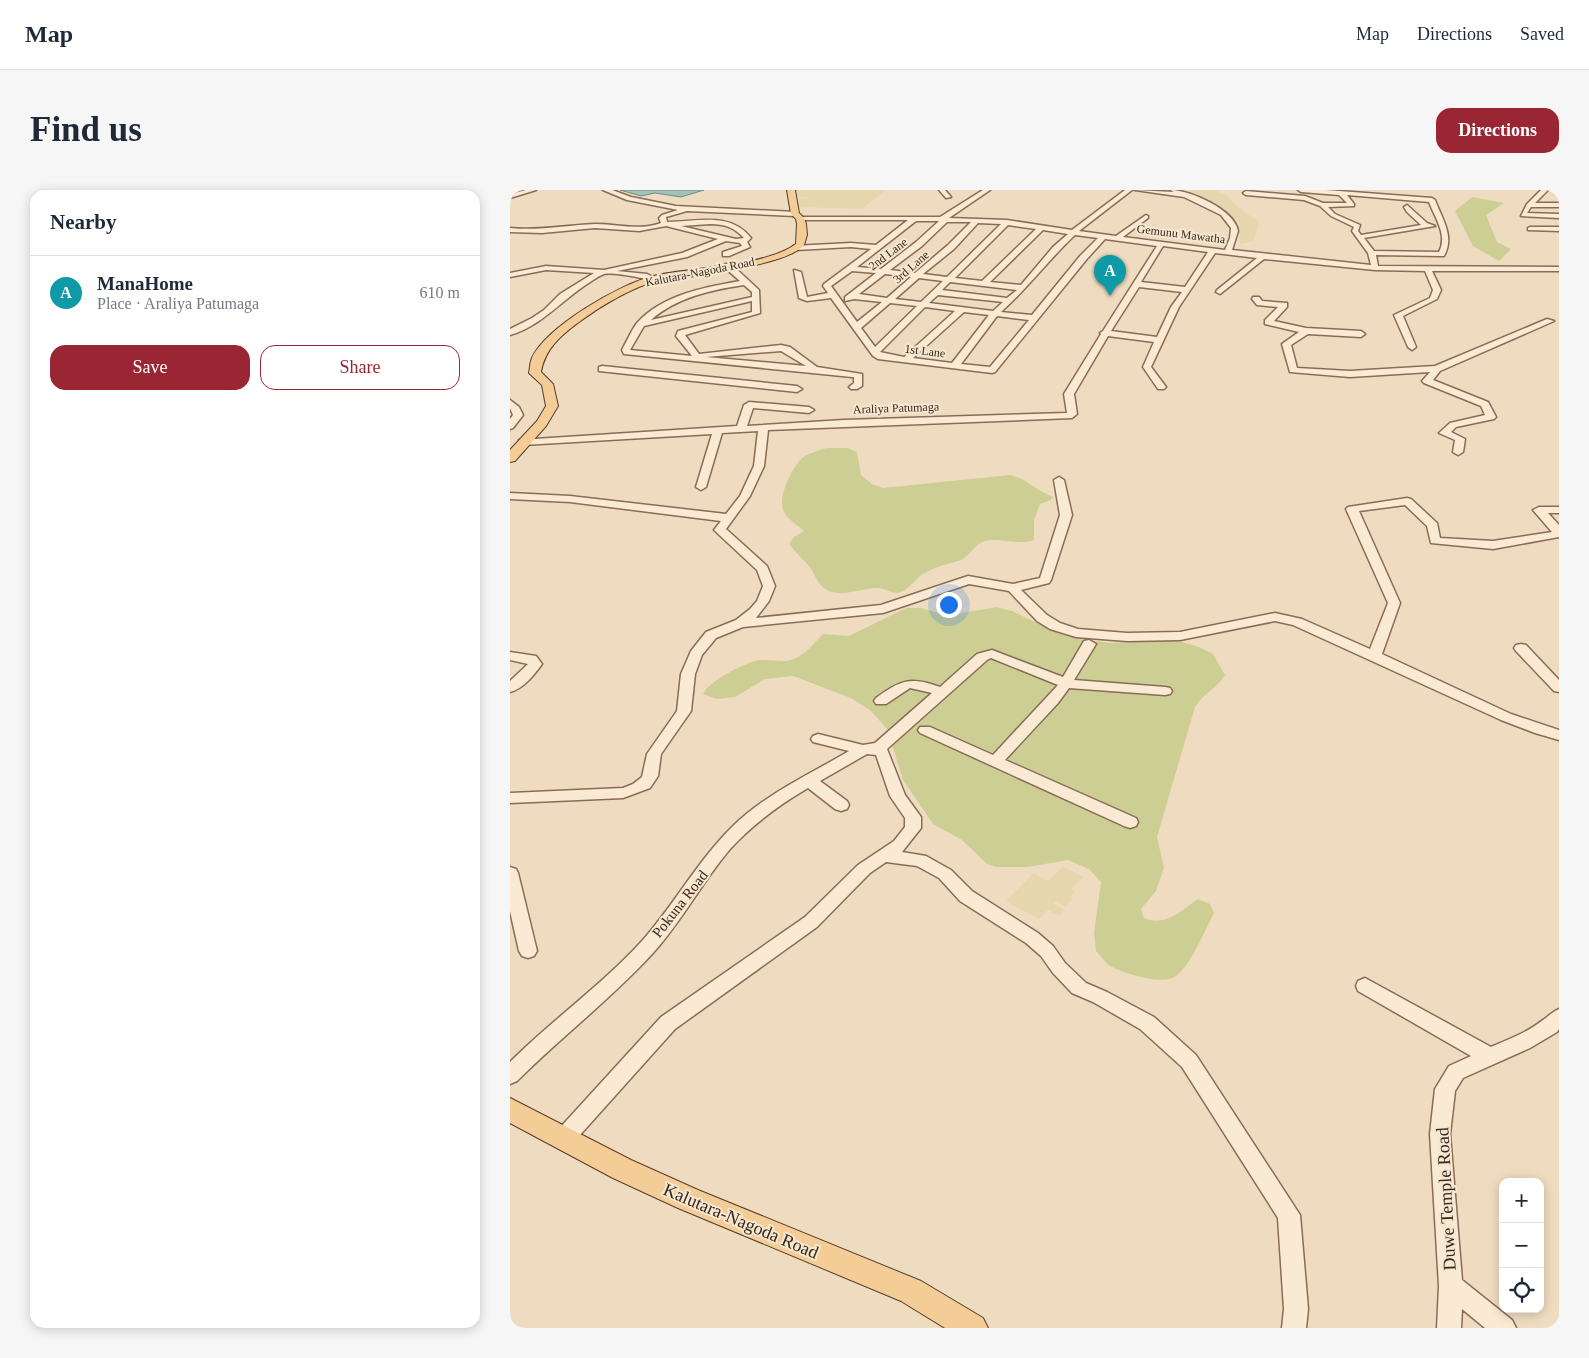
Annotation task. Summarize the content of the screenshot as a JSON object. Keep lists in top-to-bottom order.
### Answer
{
  "streets": {
    "main road": ["Kalutara-Nagoda Road"],
    "street": [
      "Gemunu Mawatha",
      "2nd Lane",
      "3rd Lane",
      "1st Lane",
      "Araliya Patumaga",
      "Pokuna Road",
      "Duwe Temple Road"
    ]
  },
  "crossings": [
    ["Gemunu Mawatha", "2nd Lane"],
    ["Gemunu Mawatha", "3rd Lane"],
    ["Gemunu Mawatha", "1st Lane"],
    ["Gemunu Mawatha", "Araliya Patumaga"],
    ["Kalutara-Nagoda Road", "Araliya Patumaga"]
  ],
  "page": {
    "header": "Map",
    "nav": ["Map", "Directions", "Saved"],
    "buttons": [
      "Directions",
      ["Save", "Share"]
    ],
    "title": "Find us",
    "heading": "Nearby",
    "list": [
      {
        "mark": "A",
        "name": "ManaHome",
        "note": "Place · Araliya Patumaga",
        "value": "610 m"
      }
    ],
    "pins": "A",
    "map_buttons": ["+", "−"]
  }
}
